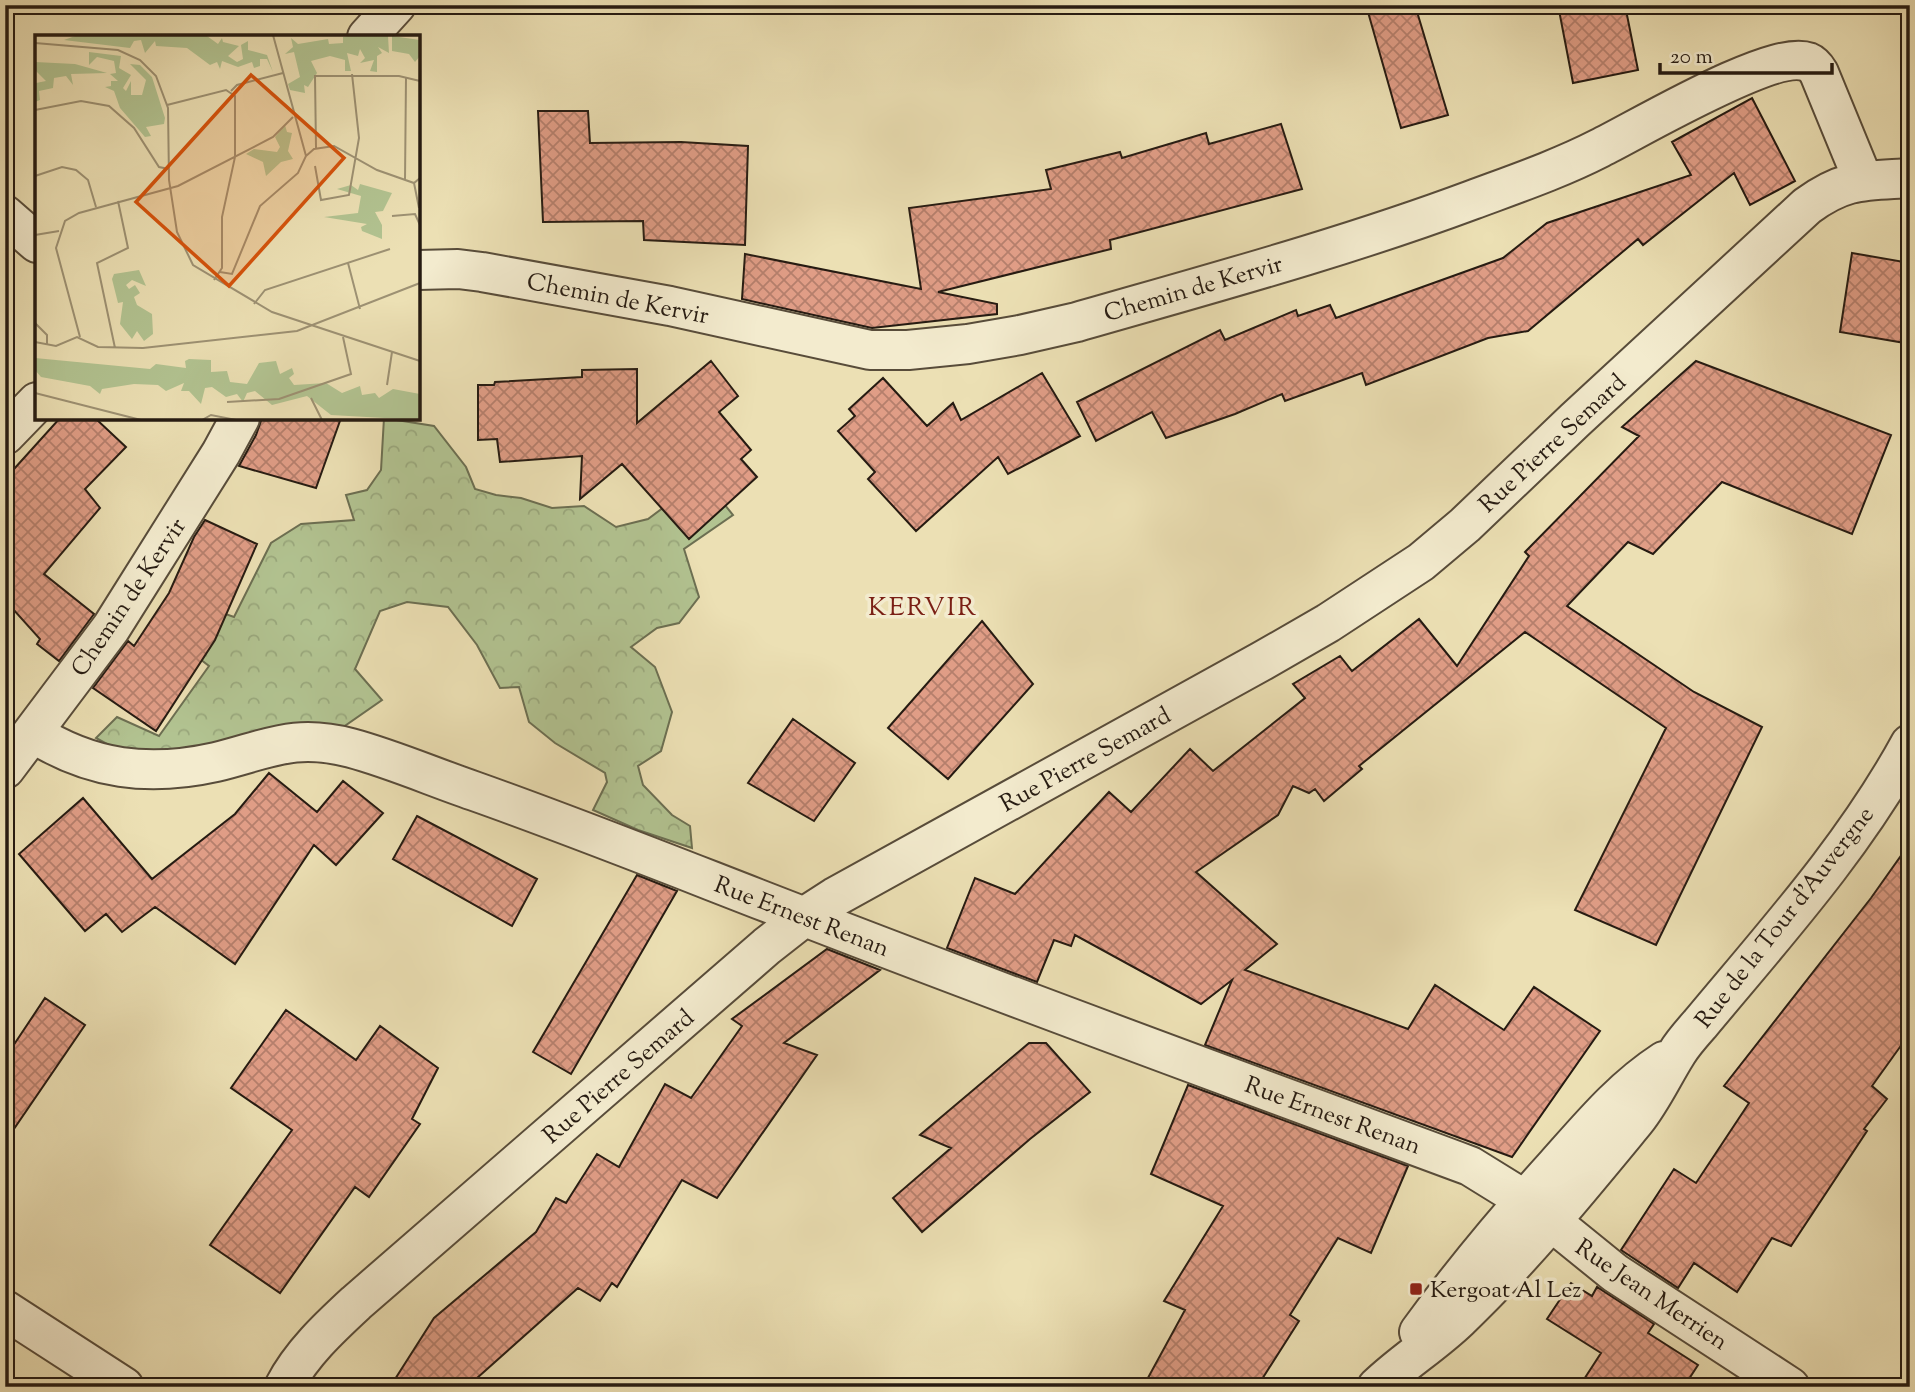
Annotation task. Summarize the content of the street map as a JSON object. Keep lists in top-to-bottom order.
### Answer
{
  "streets": {
    "street": [
      "Chemin de Kervir",
      "Rue Pierre Semard",
      "Rue Ernest Renan",
      "Rue de la Tour d'Auvergne",
      "Rue Jean Merrien"
    ]
  },
  "crossings": [
    ["Chemin de Kervir", "Rue Pierre Semard"],
    ["Chemin de Kervir", "Rue Ernest Renan"],
    ["Rue Pierre Semard", "Rue Ernest Renan"],
    ["Rue Ernest Renan", "Rue de la Tour d'Auvergne"],
    ["Rue Ernest Renan", "Rue Jean Merrien"],
    ["Rue de la Tour d'Auvergne", "Rue Jean Merrien"]
  ],
  "districts": ["KERVIR"],
  "places": {
    "transit": ["Kergoat Al Lez"]
  },
  "scale_bar": "20 m"
}
